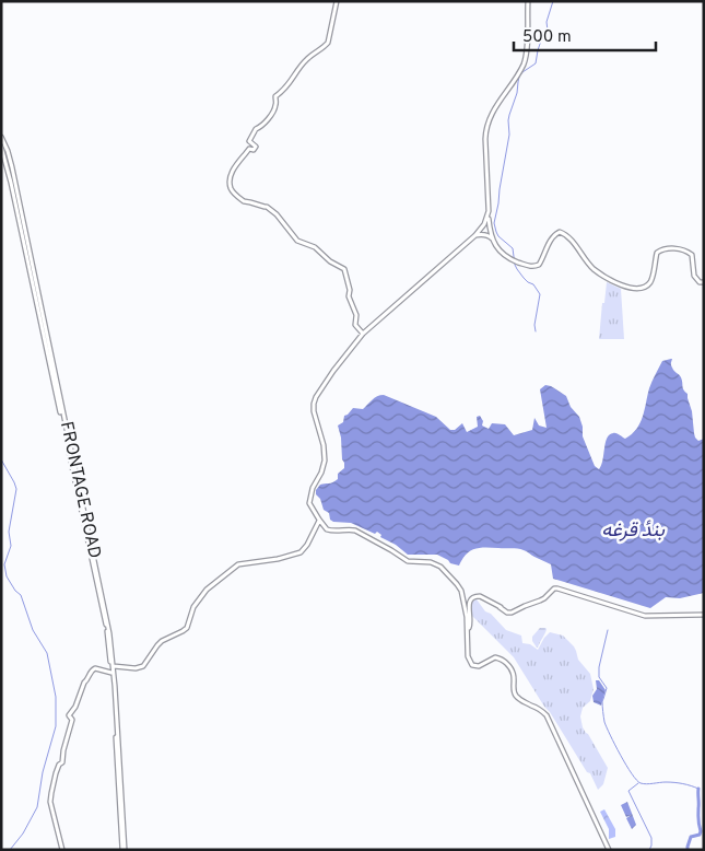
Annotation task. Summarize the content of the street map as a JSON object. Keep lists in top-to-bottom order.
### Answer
{
  "streets": {
    "main road": ["FRONTAGE ROAD"]
  },
  "water": ["بندٔ قرغه"],
  "scale_bar": "500 m"
}
